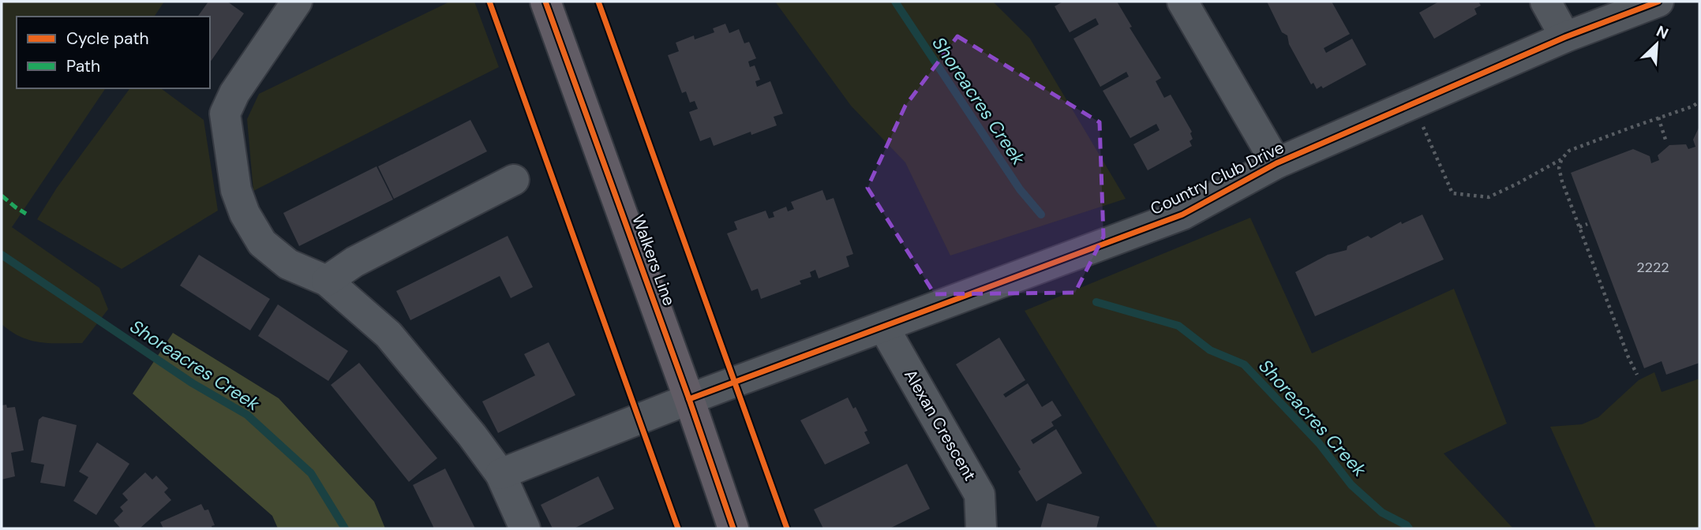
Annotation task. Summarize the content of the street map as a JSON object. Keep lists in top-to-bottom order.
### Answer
{
  "streets": {
    "main road": ["Walkers Line"],
    "street": ["Country Club Drive", "Alexan Crescent"]
  },
  "crossings": [
    ["Country Club Drive", "Walkers Line"],
    ["Country Club Drive", "Alexan Crescent"]
  ],
  "water": ["Shoreacres Creek"],
  "house_numbers": ["2222"],
  "legend": ["Cycle path", "Path"],
  "north": "top right"
}
